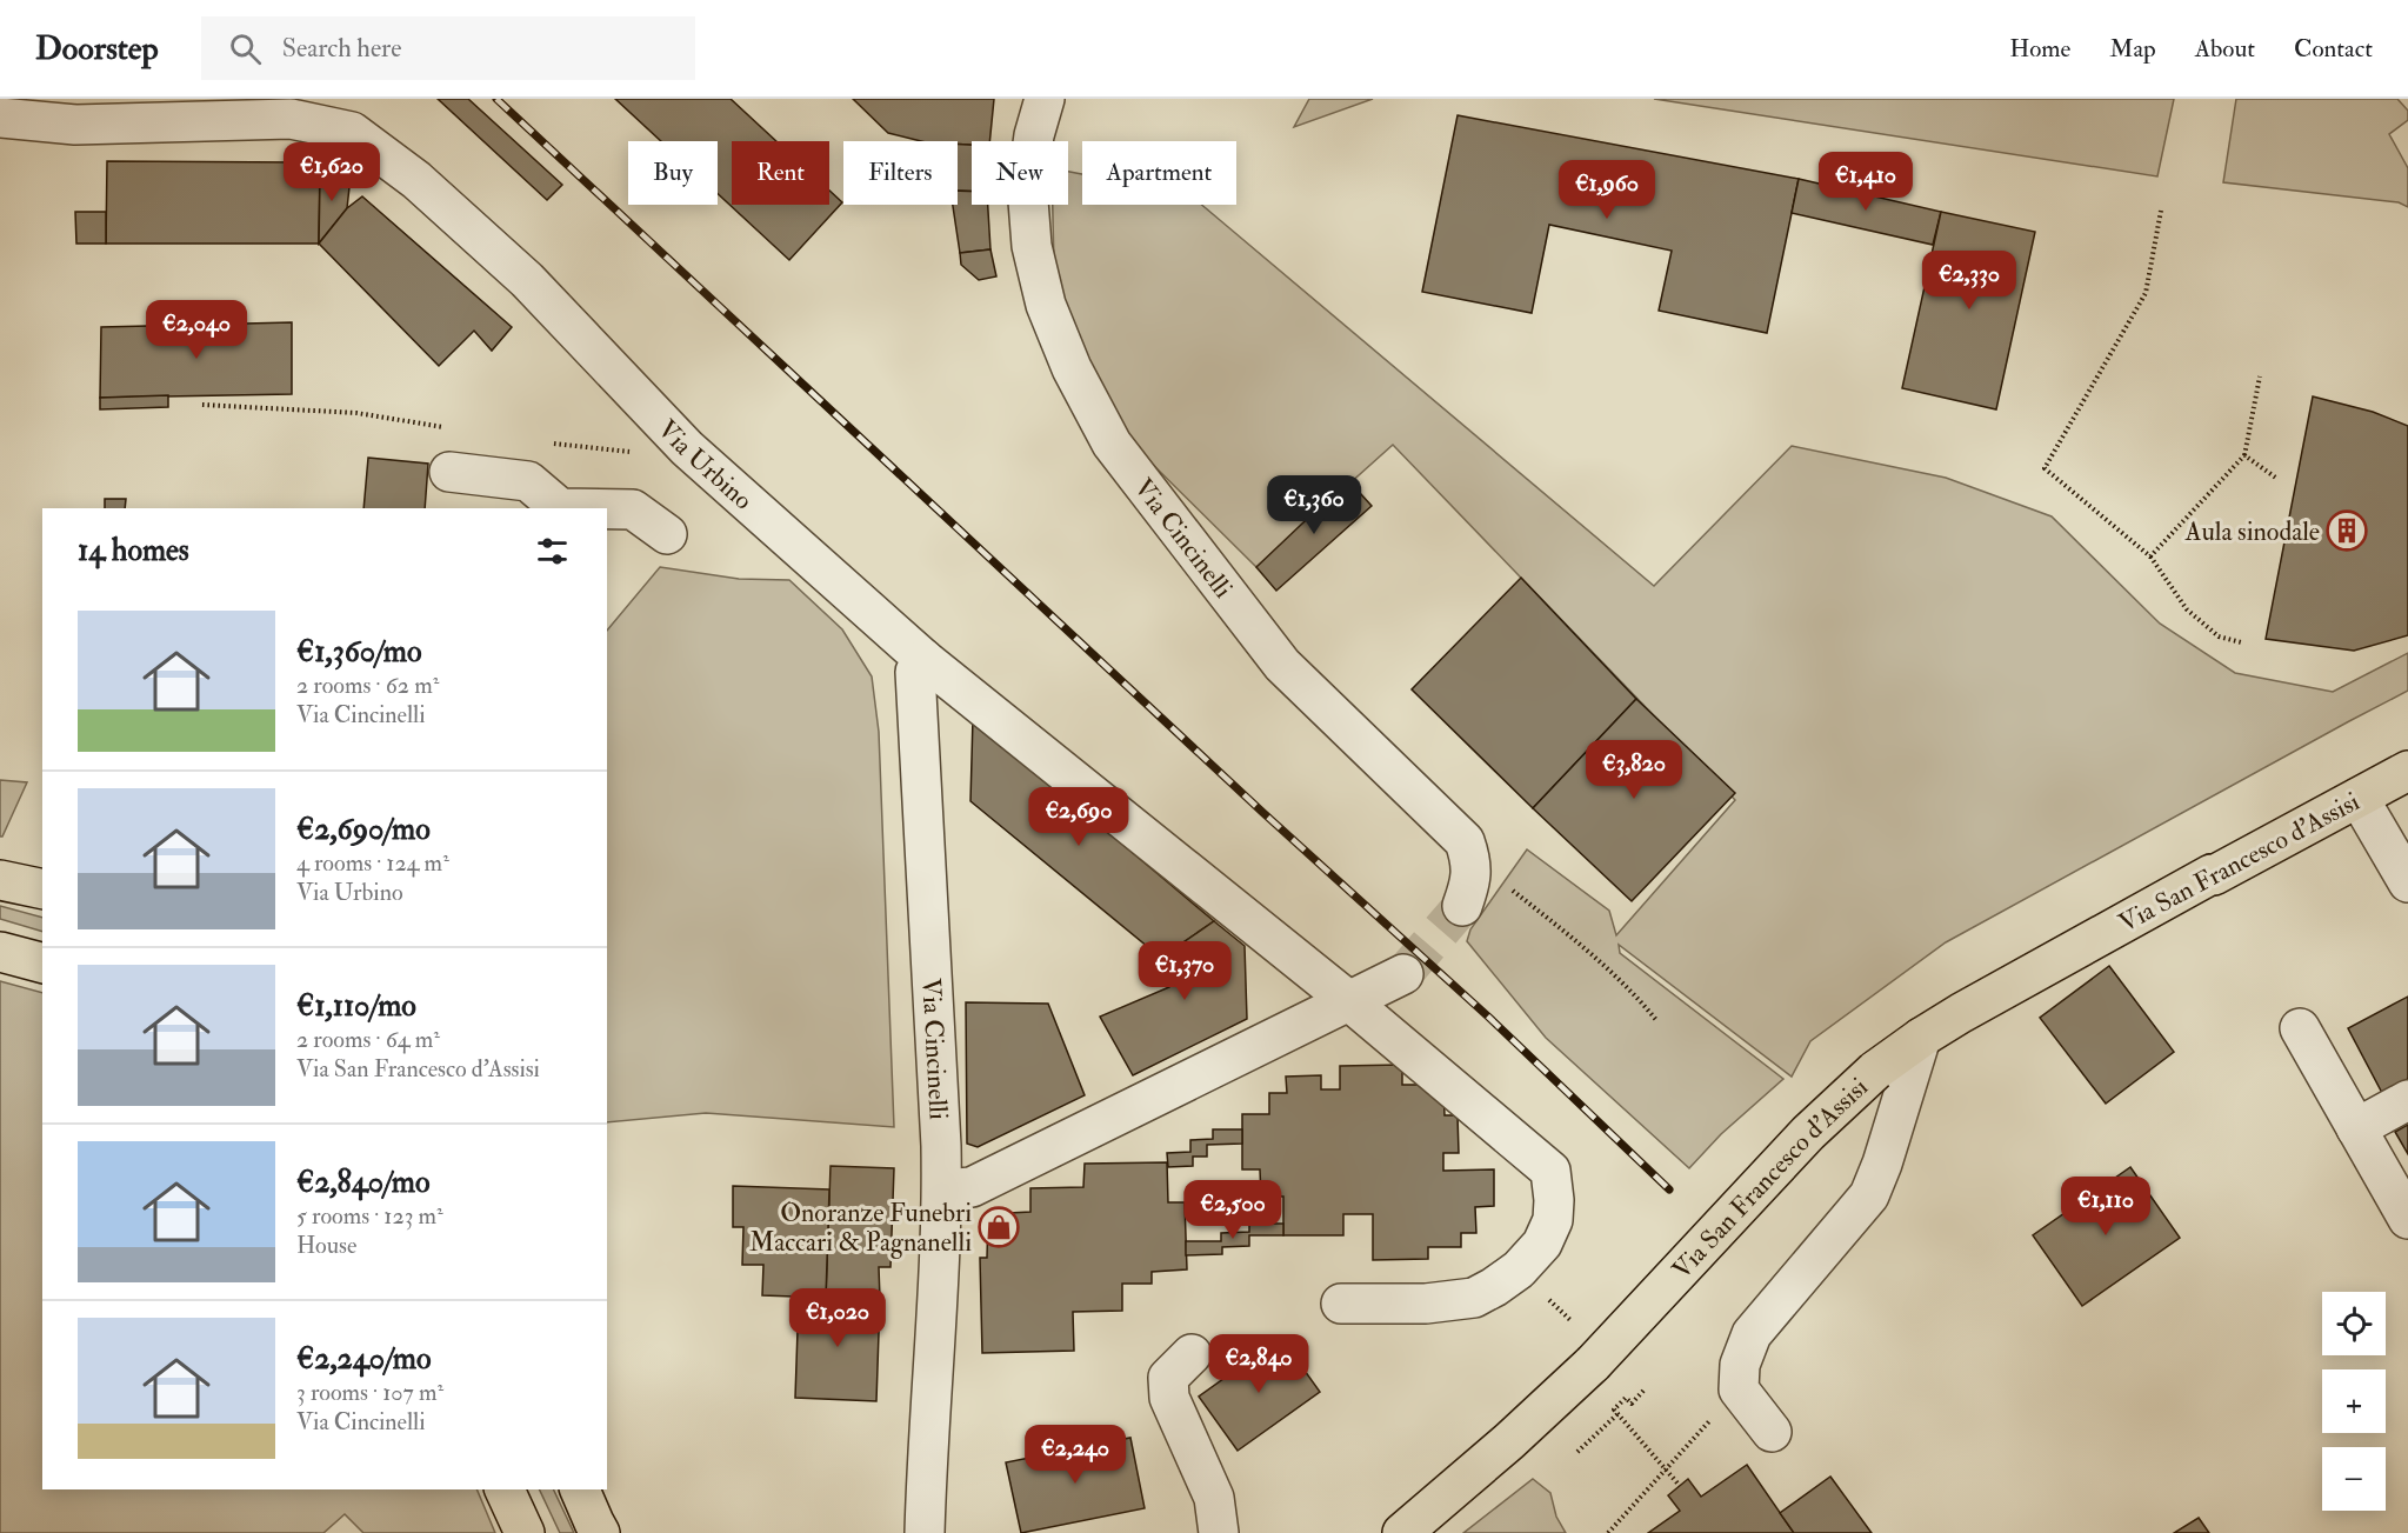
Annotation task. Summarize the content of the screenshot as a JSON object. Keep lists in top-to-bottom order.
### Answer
{
  "streets": {
    "main road": ["Via San Francesco d'Assisi"],
    "street": ["Via Urbino", "Via Cincinelli"]
  },
  "crossings": [
    ["Via Urbino", "Via Cincinelli"]
  ],
  "places": {
    "building": ["Aula sinodale"],
    "shop": ["Onoranze Funebri Maccari & Pagnanelli"]
  },
  "page": {
    "header": "Doorstep",
    "search": "Search here",
    "nav": [
      "Home",
      "Map",
      "About",
      "Contact"
    ],
    "chip": [
      "Buy",
      "Rent",
      "Filters",
      "New",
      "Apartment"
    ],
    "price": [
      "€1,620",
      "€1,410",
      "€1,960",
      "€2,330",
      "€2,040",
      "€1,360",
      "€3,820",
      "€2,690",
      "€1,370",
      "€1,110",
      "€2,500",
      "€1,020",
      "€2,840",
      "€2,240"
    ],
    "heading": "14 homes",
    "list": [
      {
        "name": "€1,360/mo",
        "note": "2 rooms · 62 m² · Via Cincinelli"
      },
      {
        "name": "€2,690/mo",
        "note": "4 rooms · 124 m² · Via Urbino"
      },
      {
        "name": "€1,110/mo",
        "note": "2 rooms · 64 m² · Via San Francesco d'Assisi"
      },
      {
        "name": "€2,840/mo",
        "note": "5 rooms · 123 m² · House"
      },
      {
        "name": "€2,240/mo",
        "note": "3 rooms · 107 m² · Via Cincinelli"
      }
    ],
    "map_buttons": ["+", "−"]
  }
}
